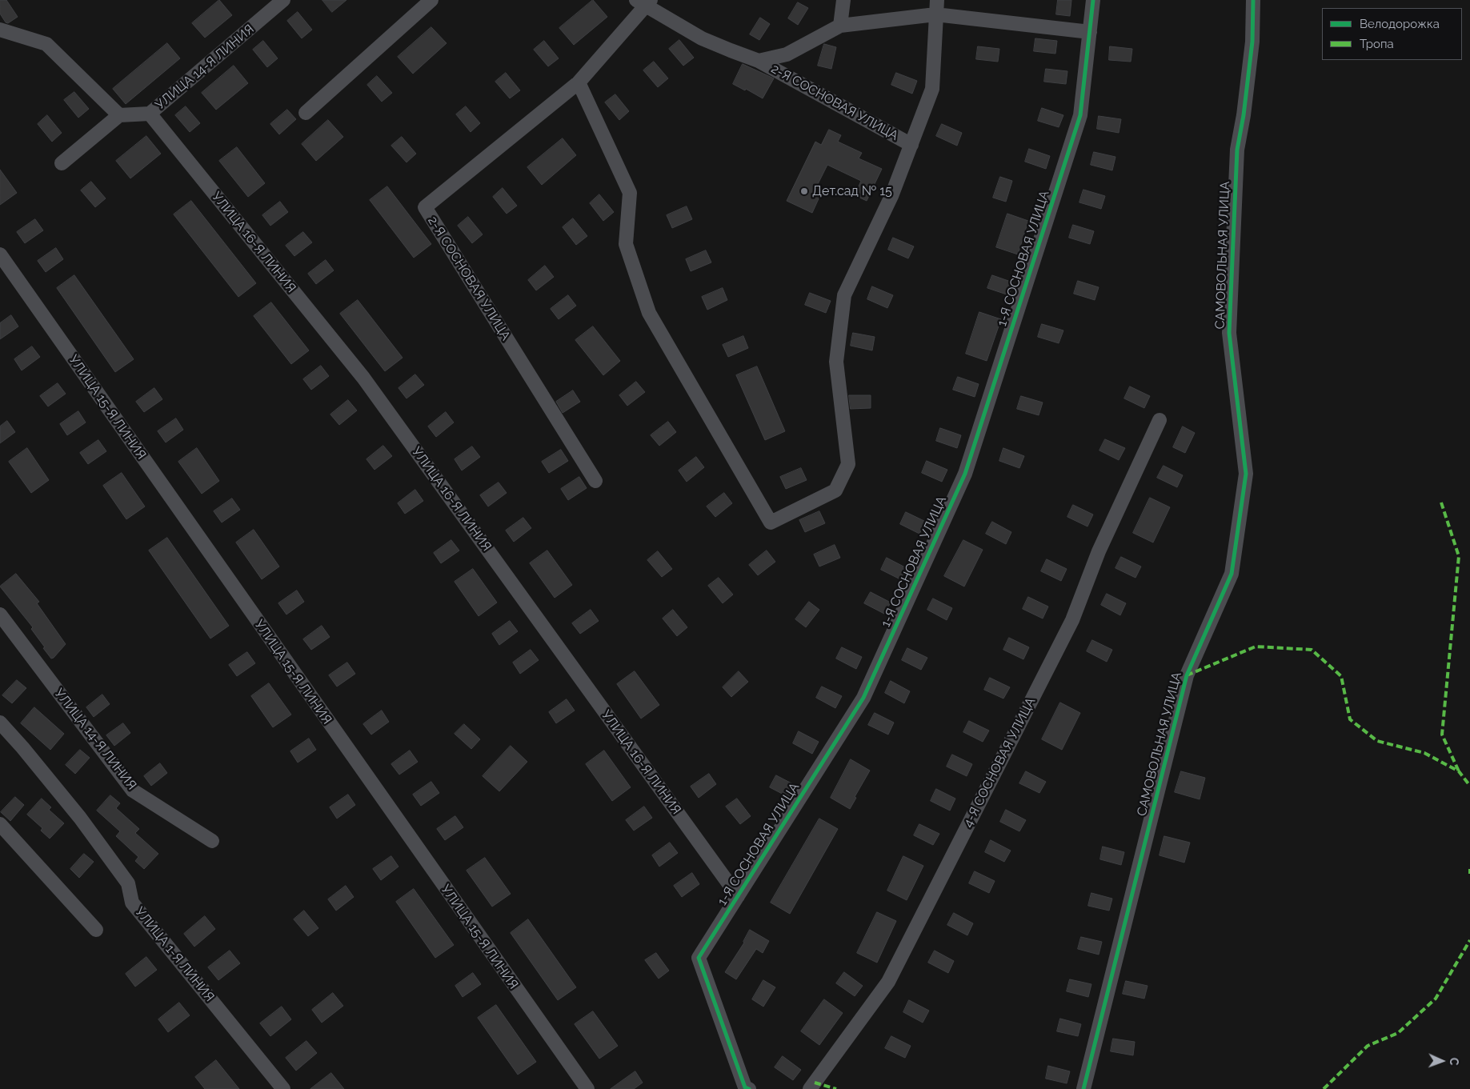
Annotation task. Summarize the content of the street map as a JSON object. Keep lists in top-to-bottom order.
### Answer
{
  "streets": {
    "street": [
      "УЛИЦА 14-Я ЛИНИЯ",
      "2-Я СОСНОВАЯ УЛИЦА",
      "УЛИЦА 16-Я ЛИНИЯ",
      "САМОВОЛЬНАЯ УЛИЦА",
      "1-Я СОСНОВАЯ УЛИЦА",
      "УЛИЦА 15-Я ЛИНИЯ",
      "4-Я СОСНОВАЯ УЛИЦА",
      "УЛИЦА 1-Я ЛИНИЯ"
    ]
  },
  "crossings": [
    ["УЛИЦА 14-Я ЛИНИЯ", "УЛИЦА 16-Я ЛИНИЯ"],
    ["УЛИЦА 16-Я ЛИНИЯ", "1-Я СОСНОВАЯ УЛИЦА"]
  ],
  "places": ["Дет.сад № 15"],
  "legend": ["Велодорожка", "Тропа"],
  "north": "right"
}
